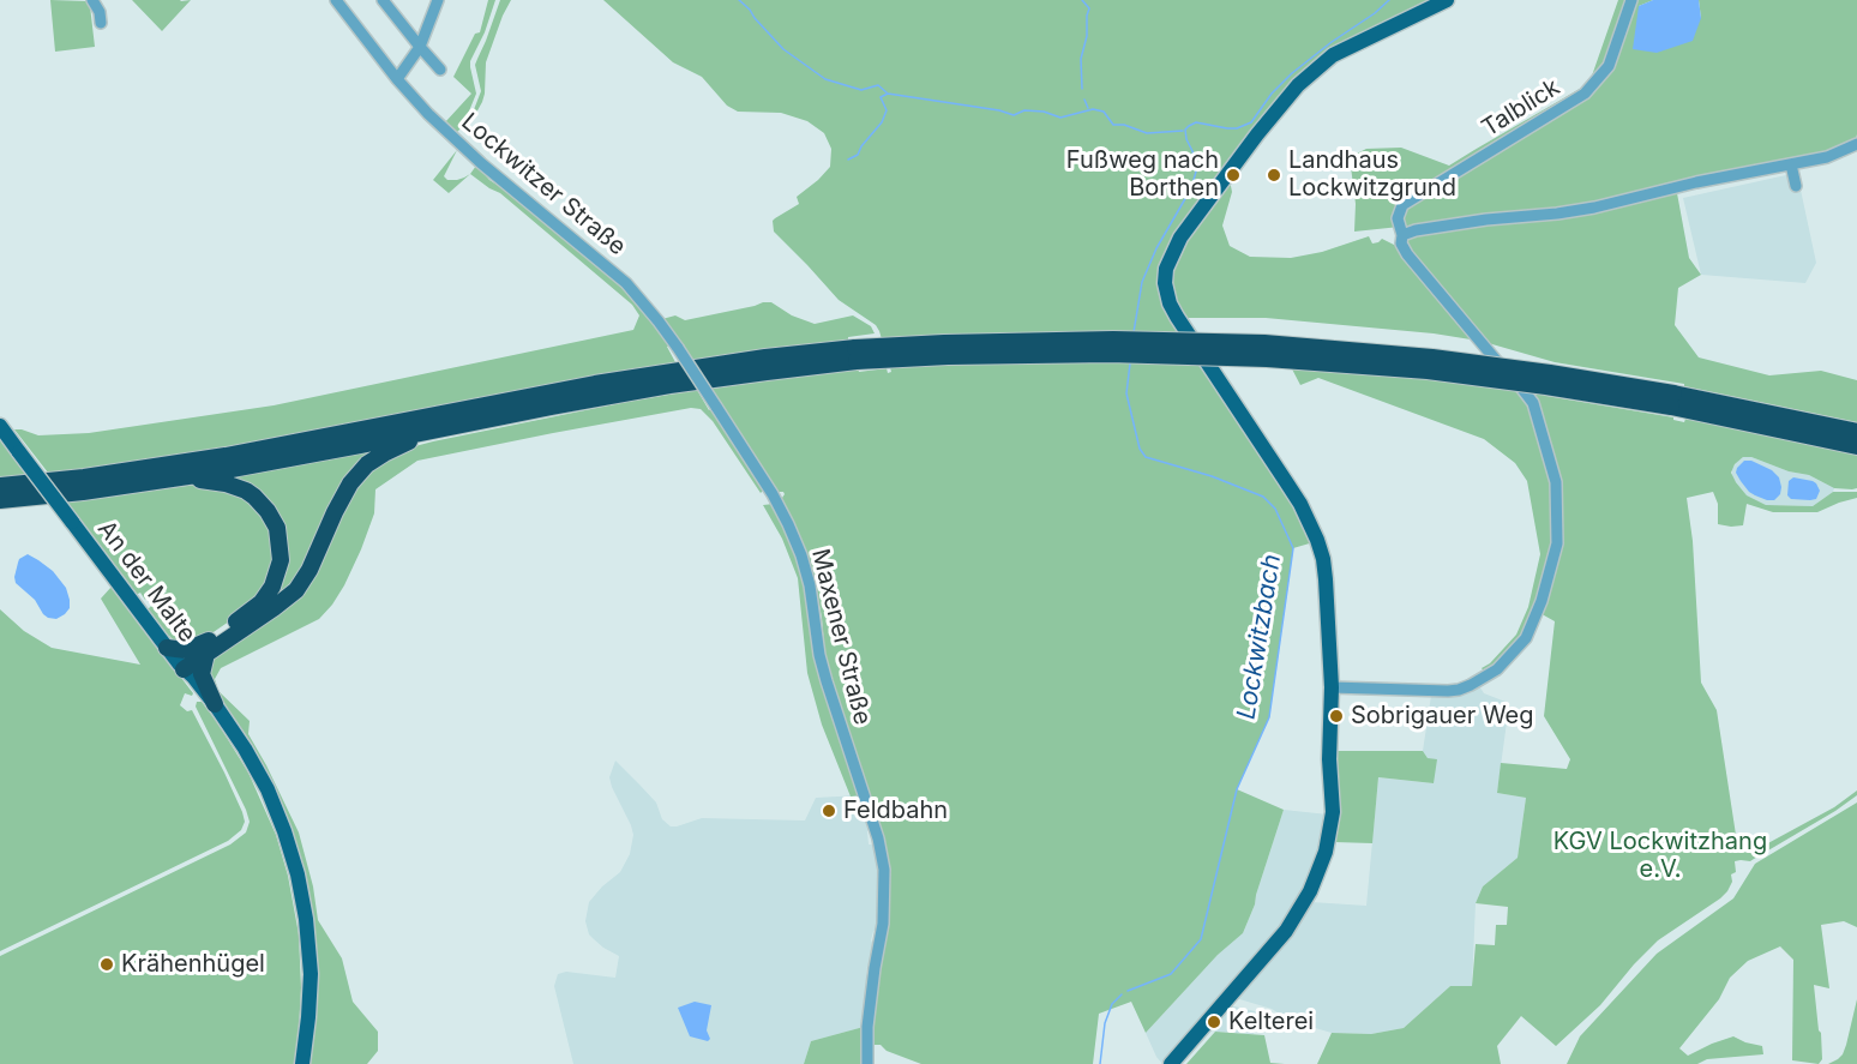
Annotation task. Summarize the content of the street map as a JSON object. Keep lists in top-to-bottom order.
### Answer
{
  "streets": {
    "main road": ["An der Malte"],
    "street": ["Talblick", "Lockwitzer Straße", "Maxener Straße"]
  },
  "crossings": [
    ["Lockwitzer Straße", "Maxener Straße"]
  ],
  "water": ["Lockwitzbach"],
  "parks": ["KGV Lockwitzhang e.V."],
  "places": [
    "Fußweg nach Borthen",
    "Landhaus Lockwitzgrund",
    "Sobrigauer Weg",
    "Feldbahn",
    "Krähenhügel",
    "Kelterei"
  ]
}
